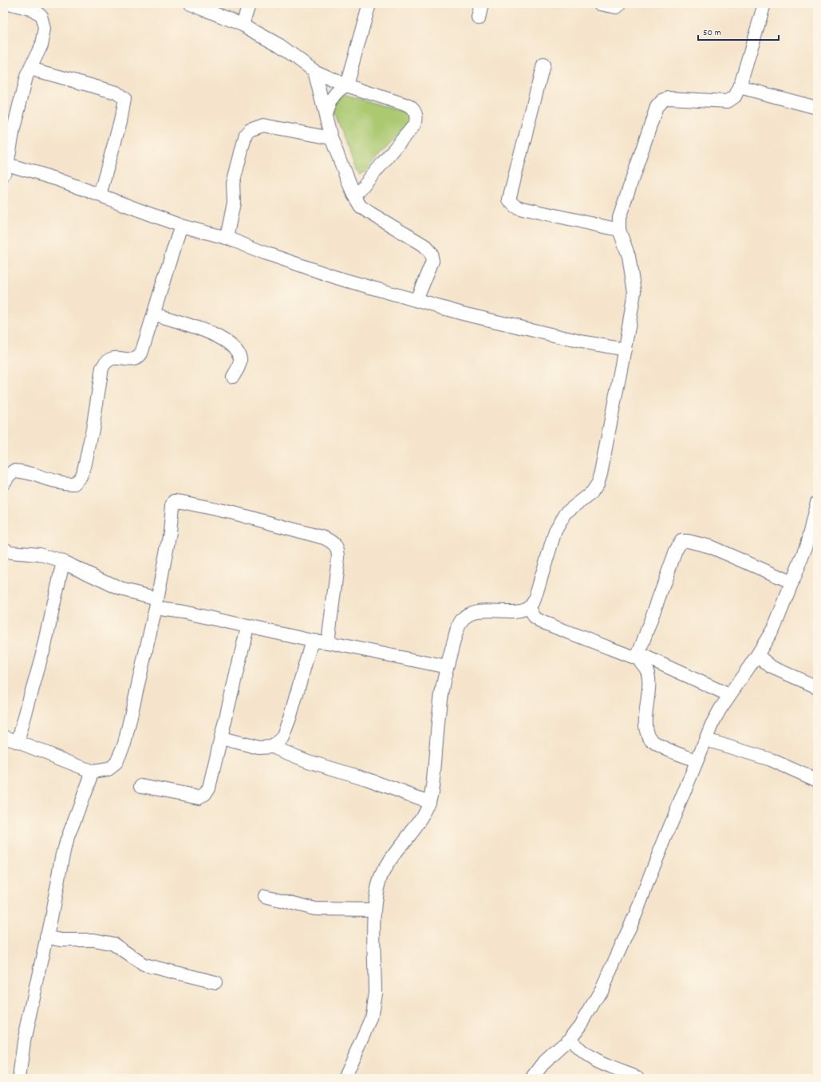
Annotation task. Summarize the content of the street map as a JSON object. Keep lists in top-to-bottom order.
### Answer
{
  "scale_bar": "50 m"
}
